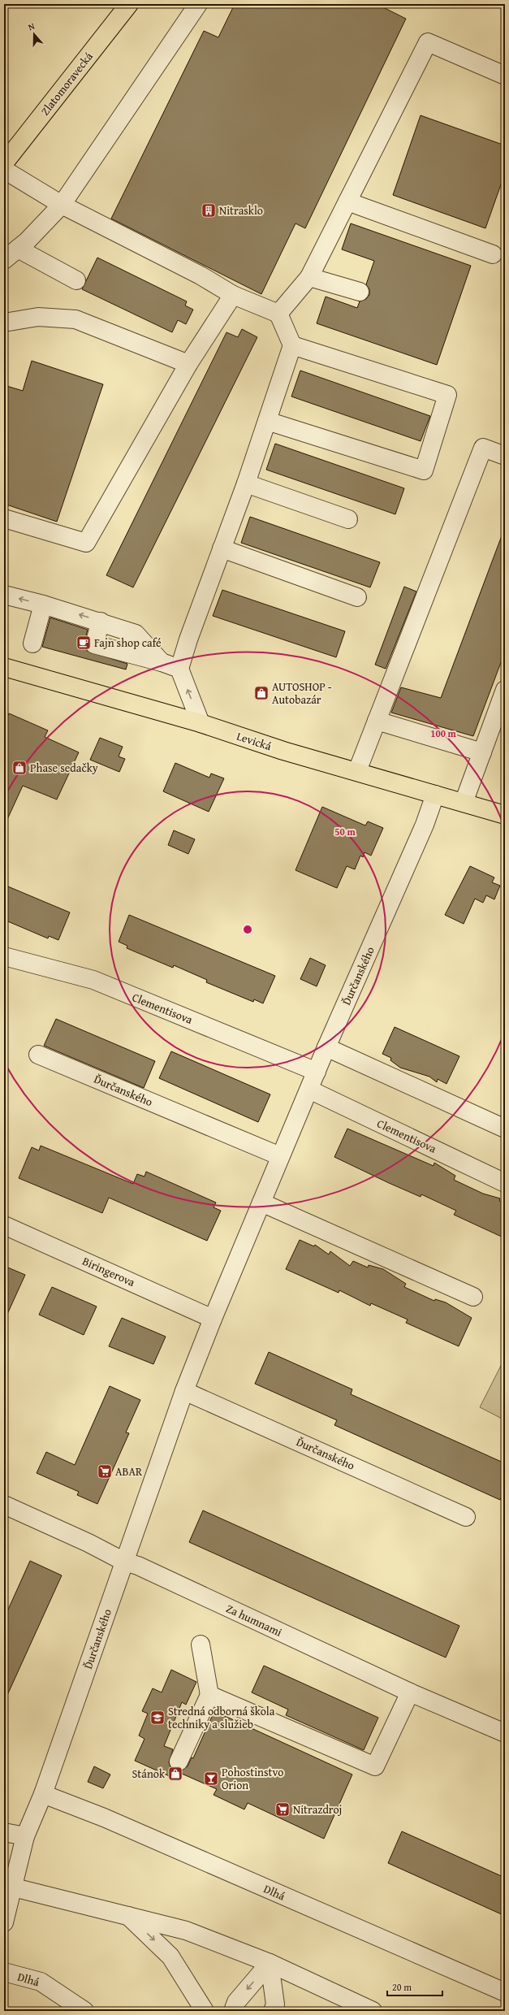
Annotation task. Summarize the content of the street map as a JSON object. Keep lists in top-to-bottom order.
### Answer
{
  "streets": {
    "main road": ["Zlatomoravecká", "Levická"],
    "street": [
      "Ďurčanského",
      "Clementisova",
      "Biringerova",
      "Za humnami",
      "Dlhá"
    ]
  },
  "crossings": [
    ["Levická", "Ďurčanského"],
    ["Ďurčanského", "Clementisova"],
    ["Ďurčanského", "Biringerova"],
    ["Ďurčanského", "Za humnami"],
    ["Ďurčanského", "Dlhá"]
  ],
  "places": {
    "building": ["Nitrasklo"],
    "cafe": ["Fajn shop café"],
    "shop": ["AUTOSHOP - Autobazár", "Phase sedačky", "Stánok"],
    "supermarket": ["ABAR", "Nitrazdroj"],
    "school or university": ["Stredná odborná škola techniky a služieb"],
    "bar": ["Pohostinstvo Orion"]
  },
  "scale_bar": "20 m",
  "north": "top",
  "rings": ["100 m", "50 m"]
}
